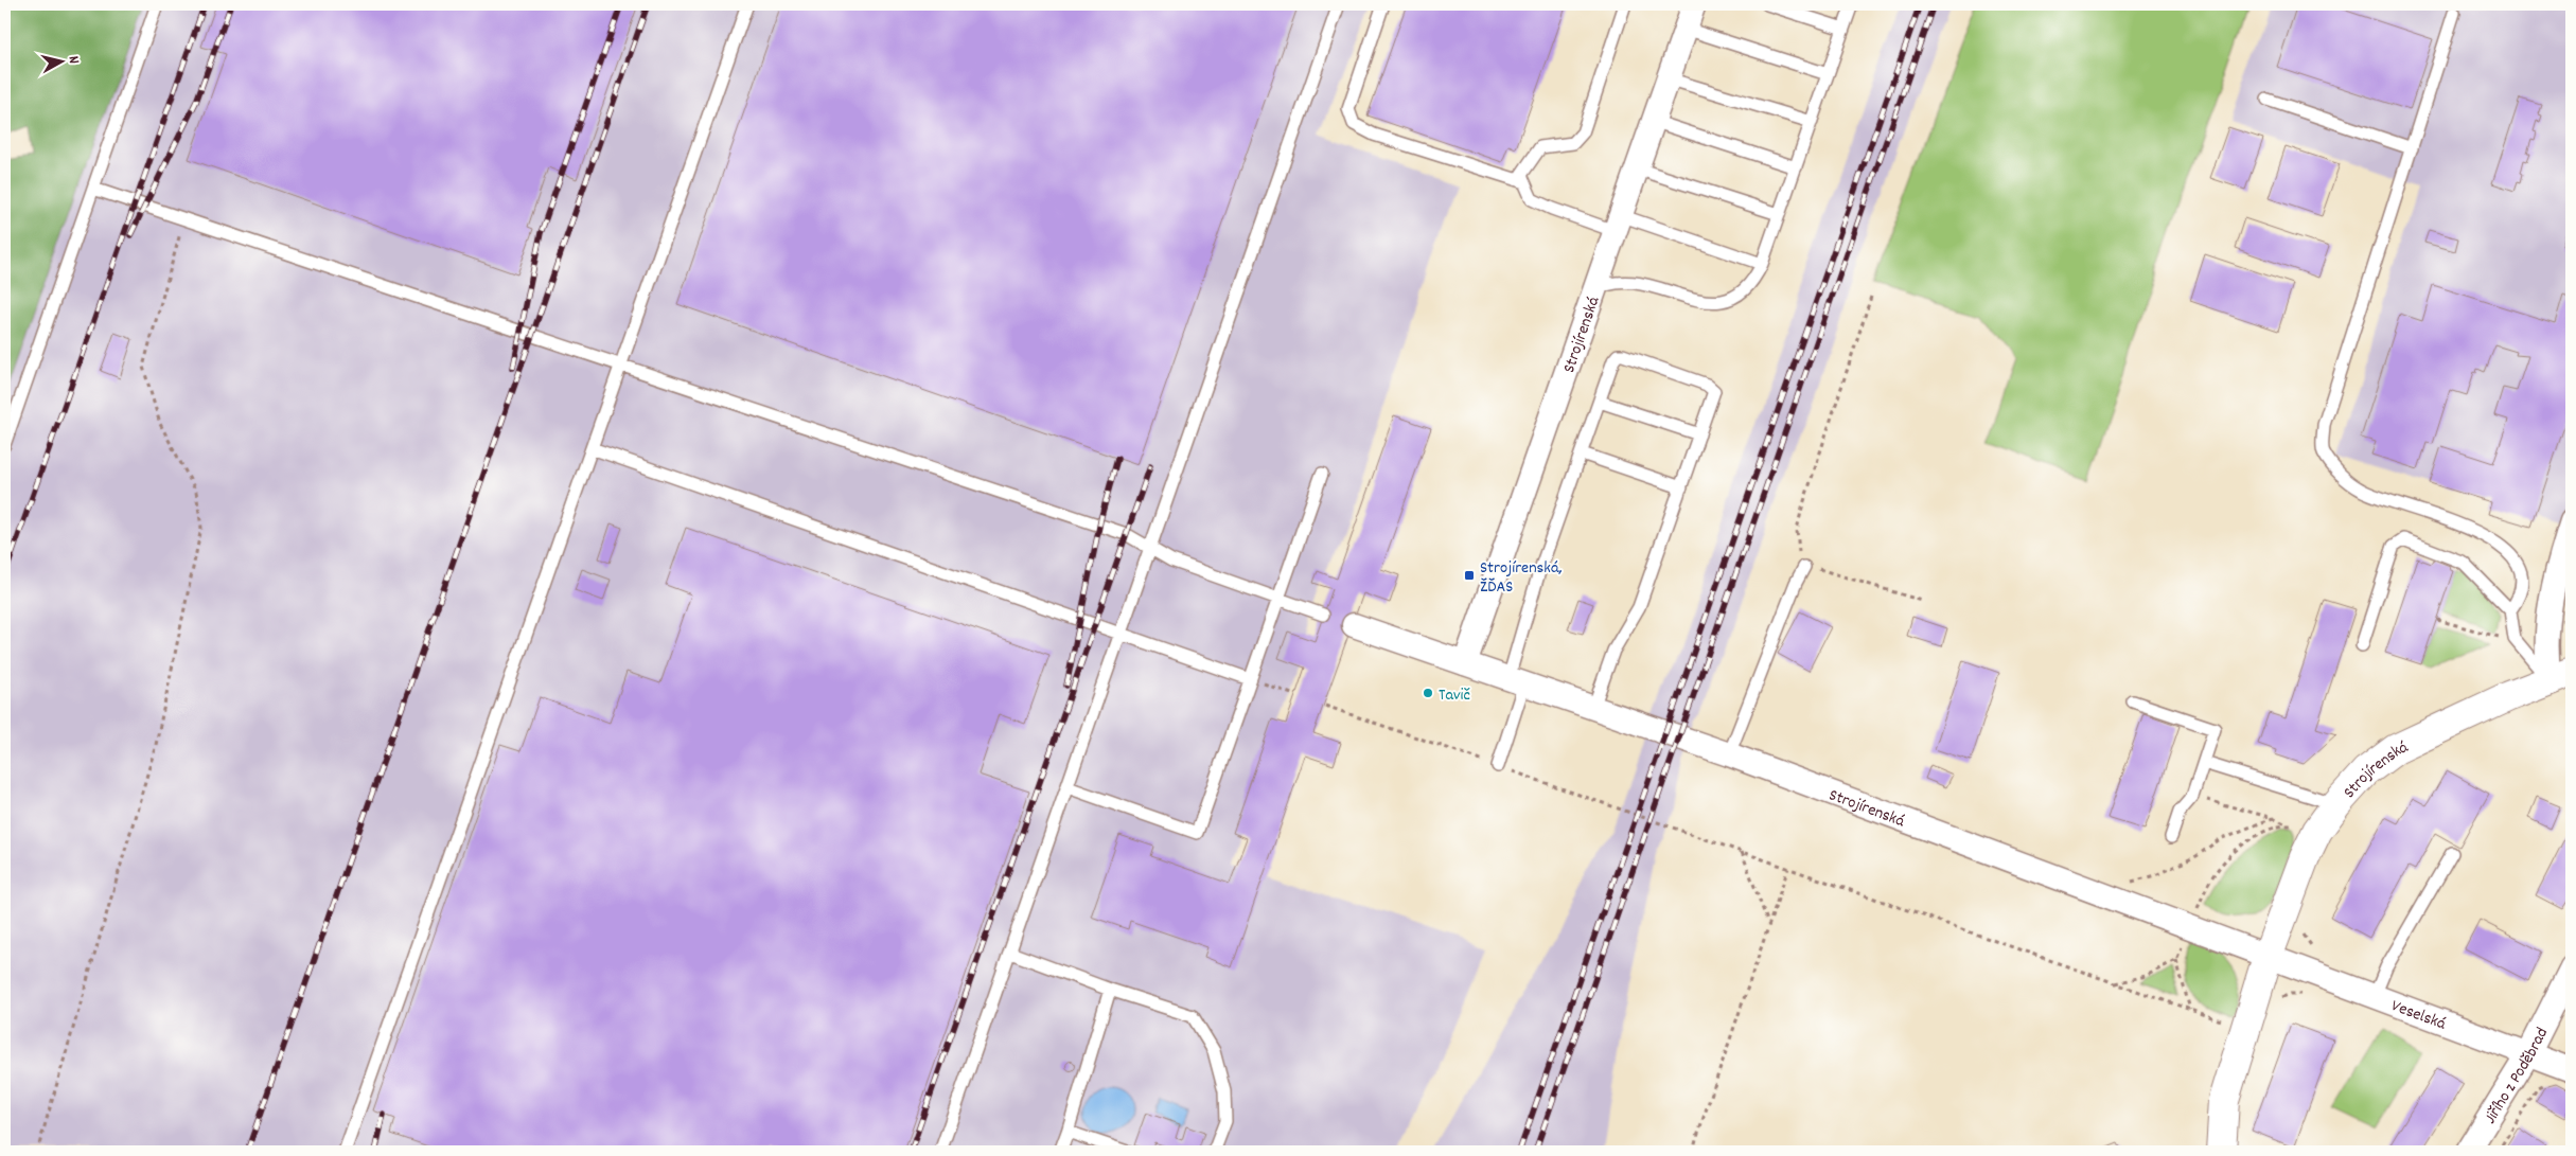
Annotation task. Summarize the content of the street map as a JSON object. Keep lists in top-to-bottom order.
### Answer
{
  "streets": {
    "street": ["Strojírenská", "Veselská", "Jiřího z Poděbrad"]
  },
  "crossings": [
    ["Strojírenská", "Veselská"],
    ["Veselská", "Jiřího z Poděbrad"]
  ],
  "places": {
    "transit": ["Strojírenská, ŽĎAS"],
    "other": ["Tavič"]
  },
  "north": "right"
}
